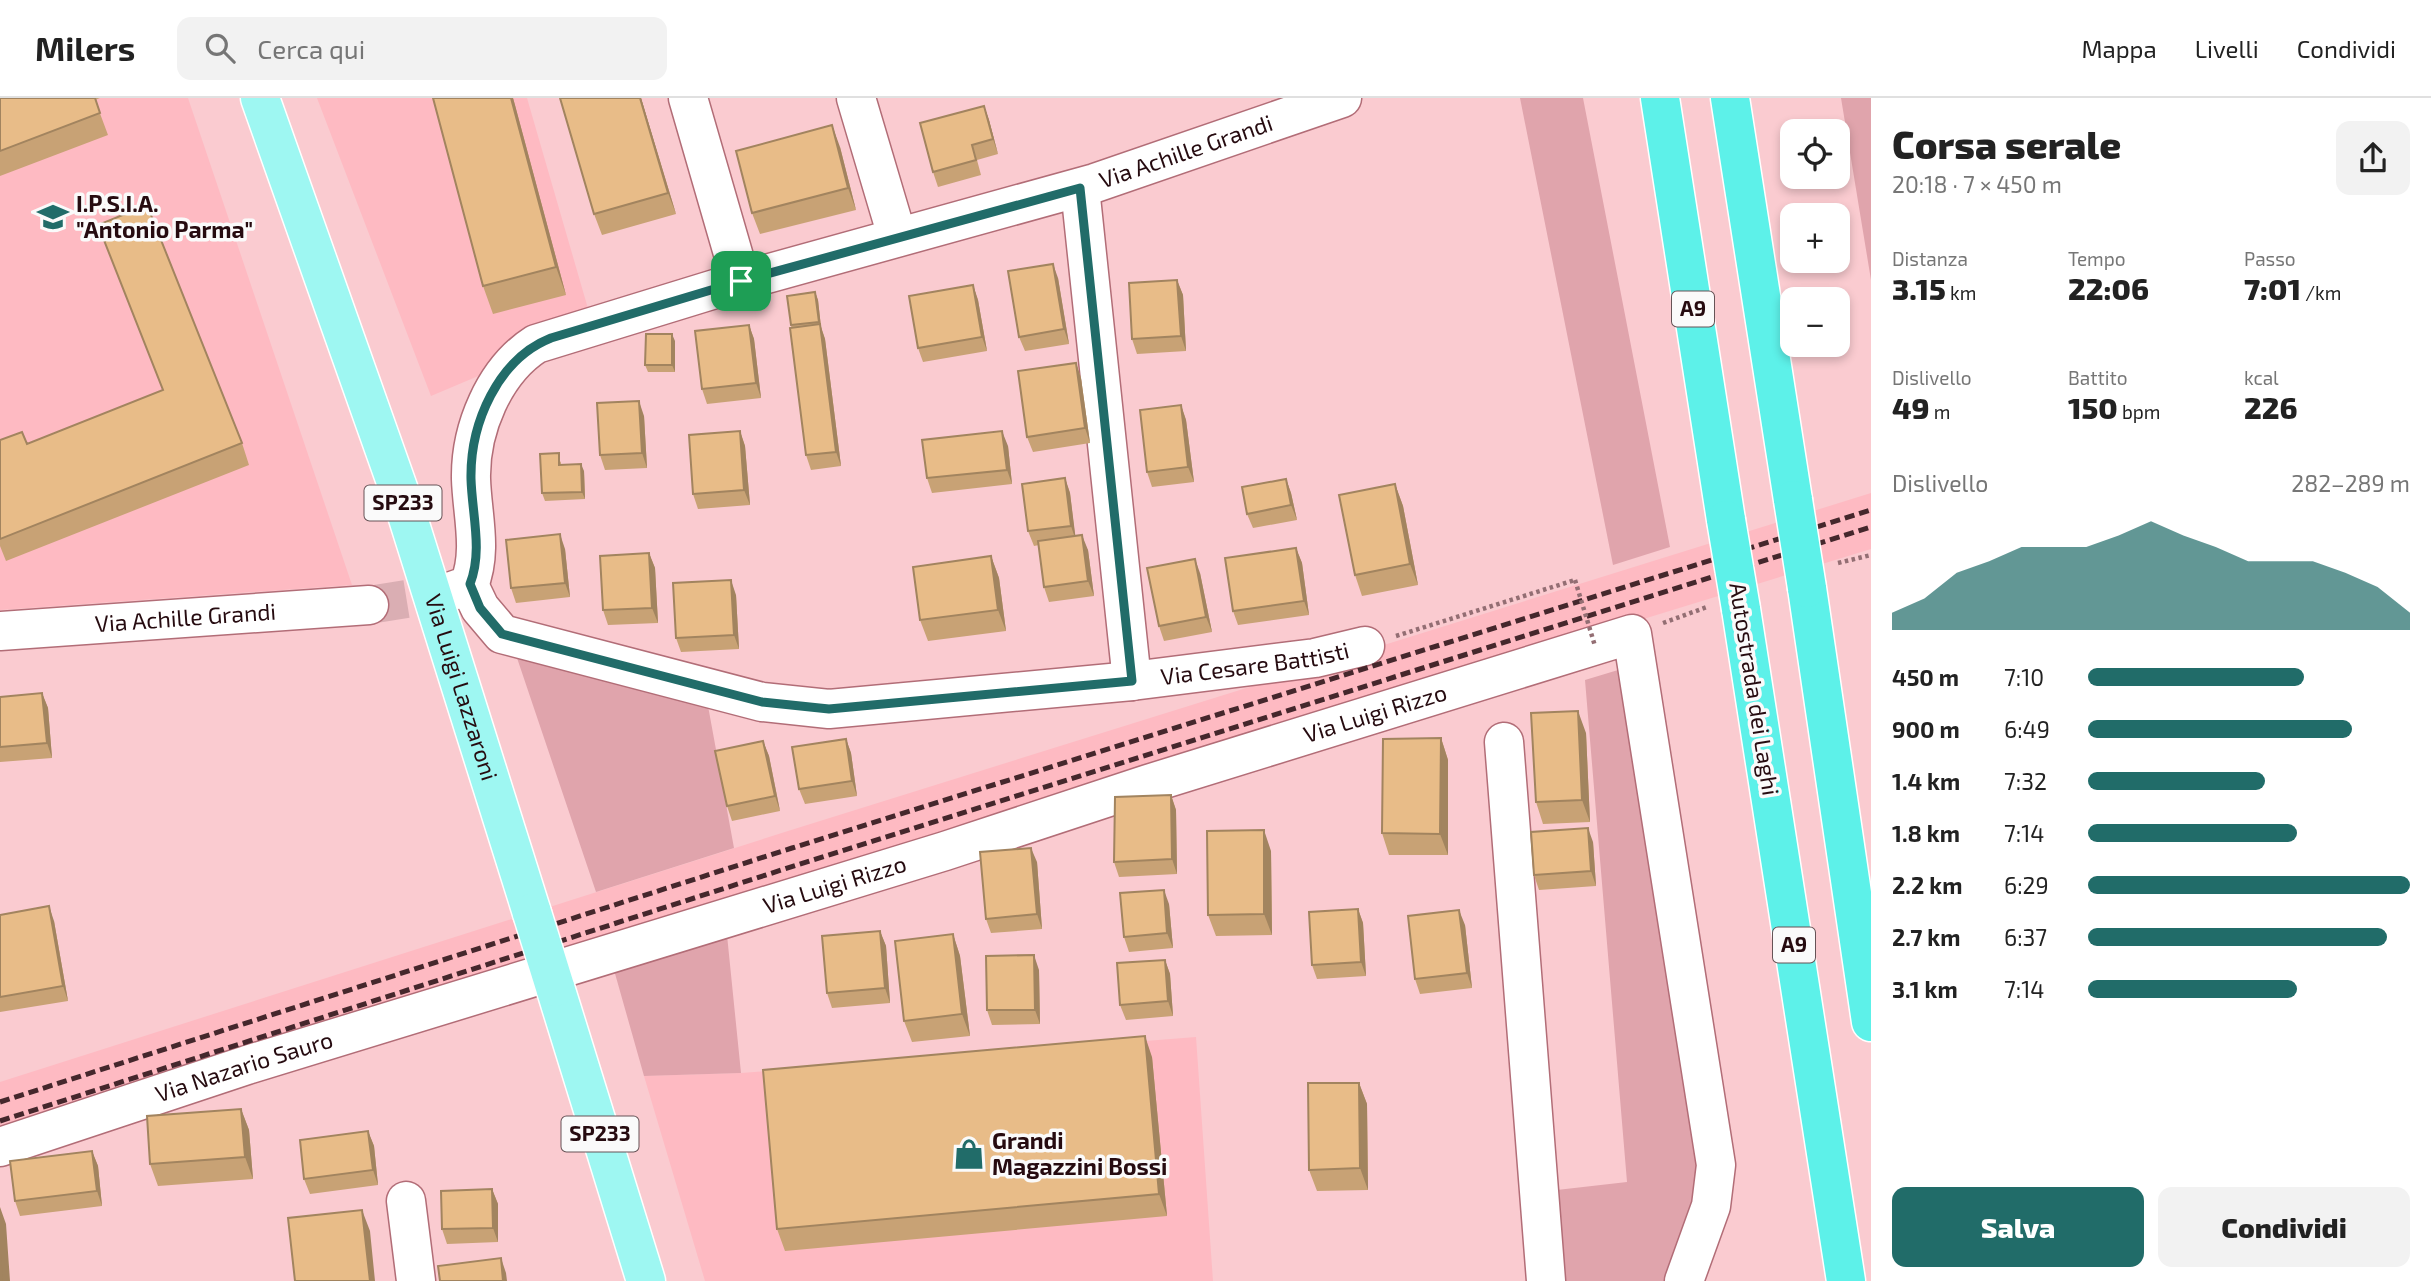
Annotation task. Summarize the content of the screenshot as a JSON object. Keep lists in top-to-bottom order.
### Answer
{
  "streets": {
    "highway": ["A9", "Autostrada dei Laghi"],
    "main road": ["SP233", "Via Luigi Lazzaroni"],
    "street": [
      "Via Achille Grandi",
      "Via Cesare Battisti",
      "Via Luigi Rizzo",
      "Via Nazario Sauro"
    ]
  },
  "crossings": [
    ["Via Achille Grandi", "Via Cesare Battisti"],
    ["Via Luigi Rizzo", "Via Nazario Sauro"]
  ],
  "places": {
    "school or university": ["I.P.S.I.A. \"Antonio Parma\""],
    "shop": ["Grandi Magazzini Bossi"]
  },
  "page": {
    "header": "Milers",
    "search": "Cerca qui",
    "nav": ["Mappa", "Livelli", "Condividi"],
    "heading": ["Corsa serale", "20:18 · 7 × 450 m"],
    "map_buttons": ["+", "−"],
    "stats": [
      ["Distanza", "3.15 km"],
      ["Tempo", "22:06"],
      ["Passo", "7:01 /km"],
      ["Dislivello", "49 m"],
      ["Battito", "150 bpm"],
      ["kcal", "226"]
    ],
    "chart": ["Dislivello", "282–289 m"],
    "list": [
      {
        "name": "450 m",
        "note": "7:10"
      },
      {
        "name": "900 m",
        "note": "6:49"
      },
      {
        "name": "1.4 km",
        "note": "7:32"
      },
      {
        "name": "1.8 km",
        "note": "7:14"
      },
      {
        "name": "2.2 km",
        "note": "6:29"
      },
      {
        "name": "2.7 km",
        "note": "6:37"
      },
      {
        "name": "3.1 km",
        "note": "7:14"
      }
    ],
    "buttons": ["Salva", "Condividi"]
  }
}
